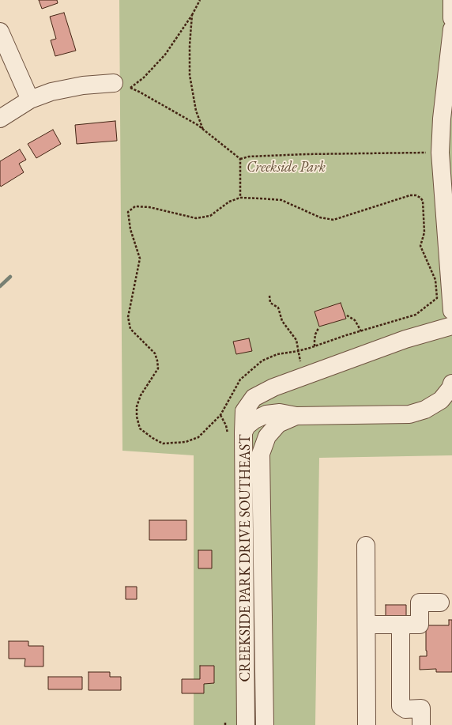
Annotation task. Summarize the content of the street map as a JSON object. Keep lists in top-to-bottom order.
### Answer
{
  "streets": {
    "street": ["CREEKSIDE PARK DRIVE SOUTHEAST"]
  },
  "parks": ["Creekside Park"]
}
